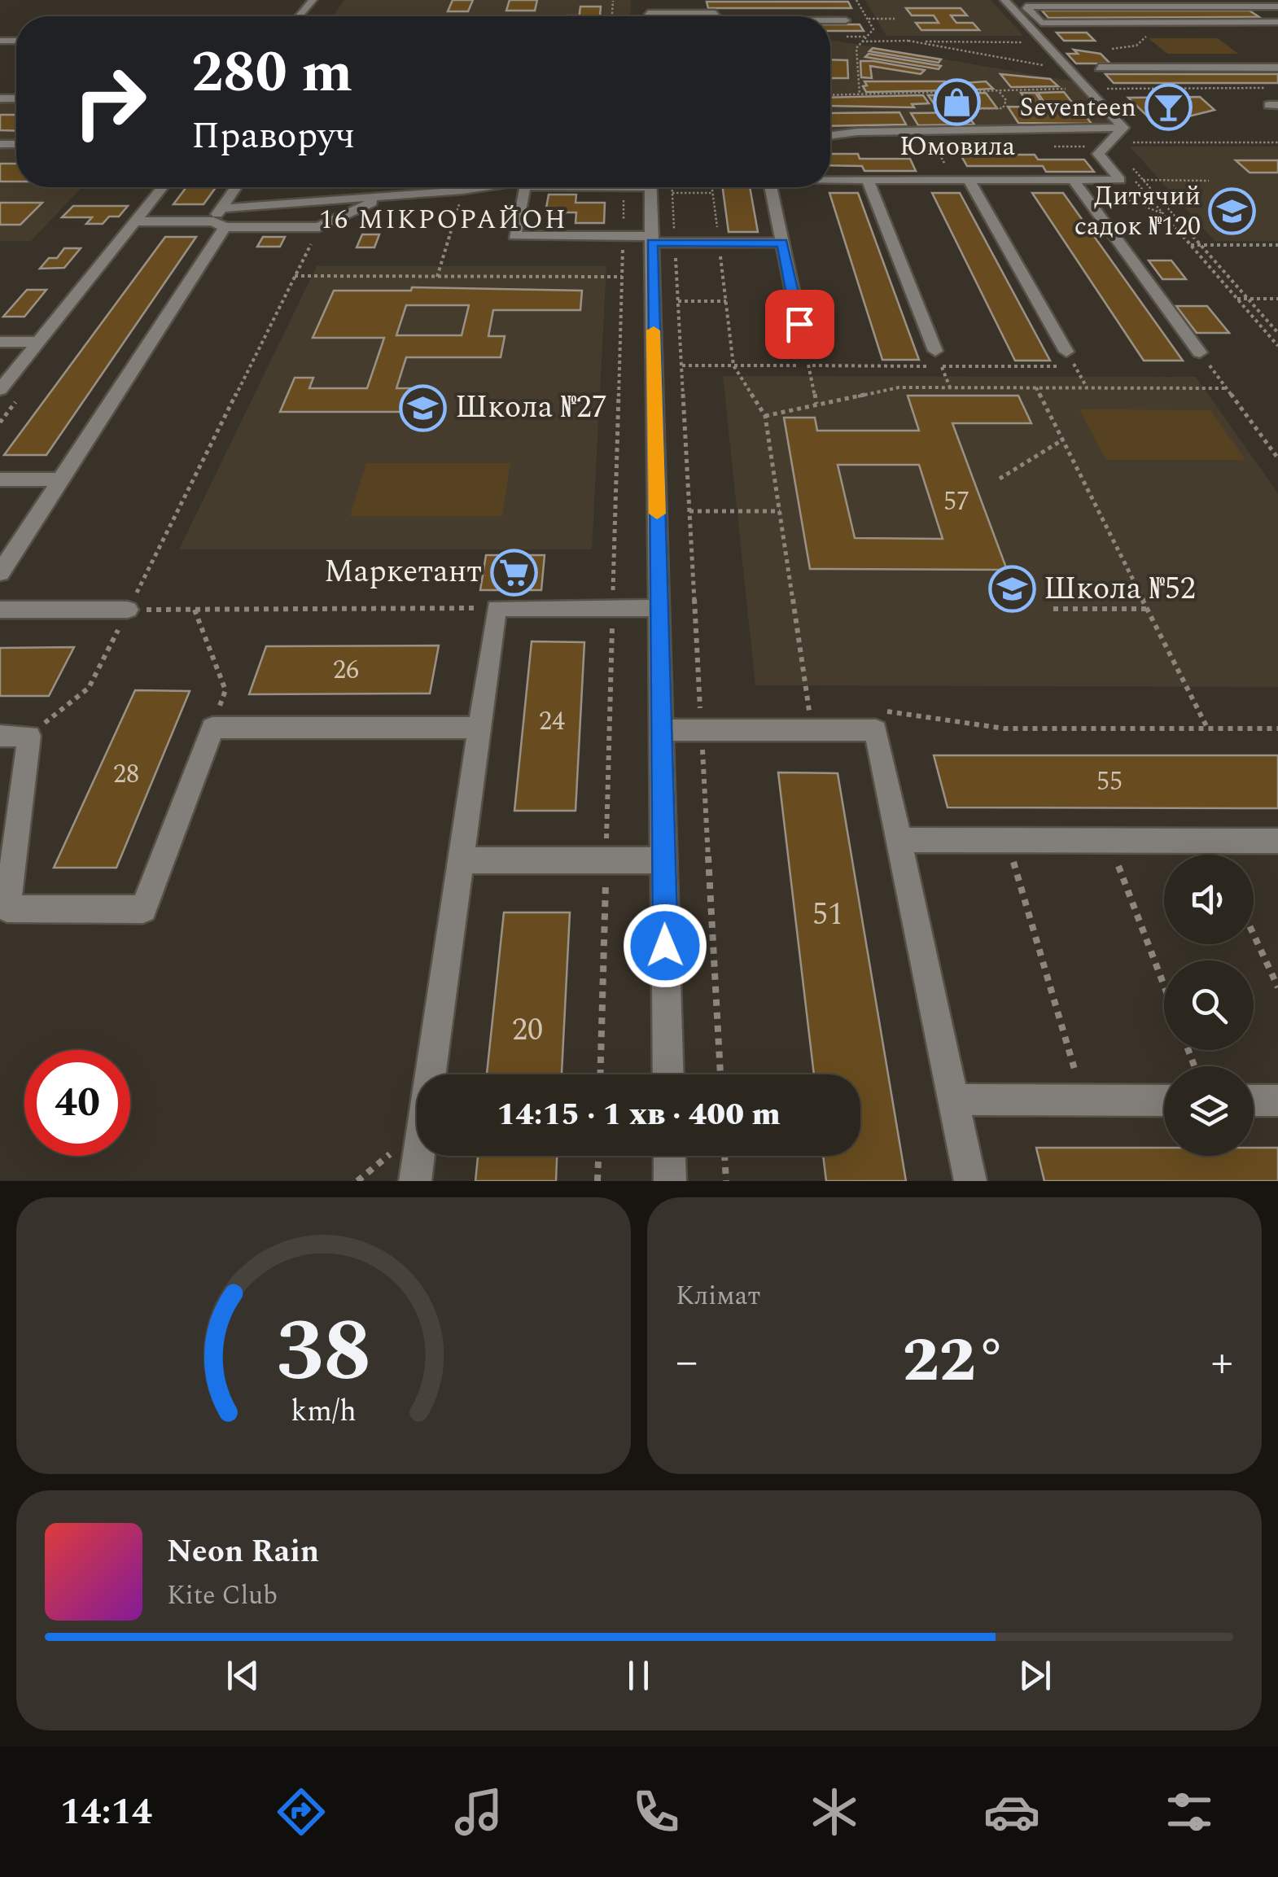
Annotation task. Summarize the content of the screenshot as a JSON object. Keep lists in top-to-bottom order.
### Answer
{
  "districts": ["16 МІКРОРАЙОН"],
  "places": {
    "shop": ["Юмовила"],
    "bar": ["Seventeen"],
    "school or university": ["Дитячий садок №120", "Школа №27", "Школа №52"],
    "supermarket": ["Маркетант"]
  },
  "house_numbers": [
    "57",
    "26",
    "24",
    "28",
    "55",
    "51",
    "20"
  ],
  "page": {
    "turn": ["280 m", "Праворуч"],
    "limit": "40",
    "trip": "14:15 · 1 хв · 400 m",
    "tile": "Клімат",
    "heat": ["−", "22°", "+"],
    "song": ["Neon Rain", "Kite Club"],
    "tabs": "14:14",
    "gauge": ["38", "km/h"]
  }
}
